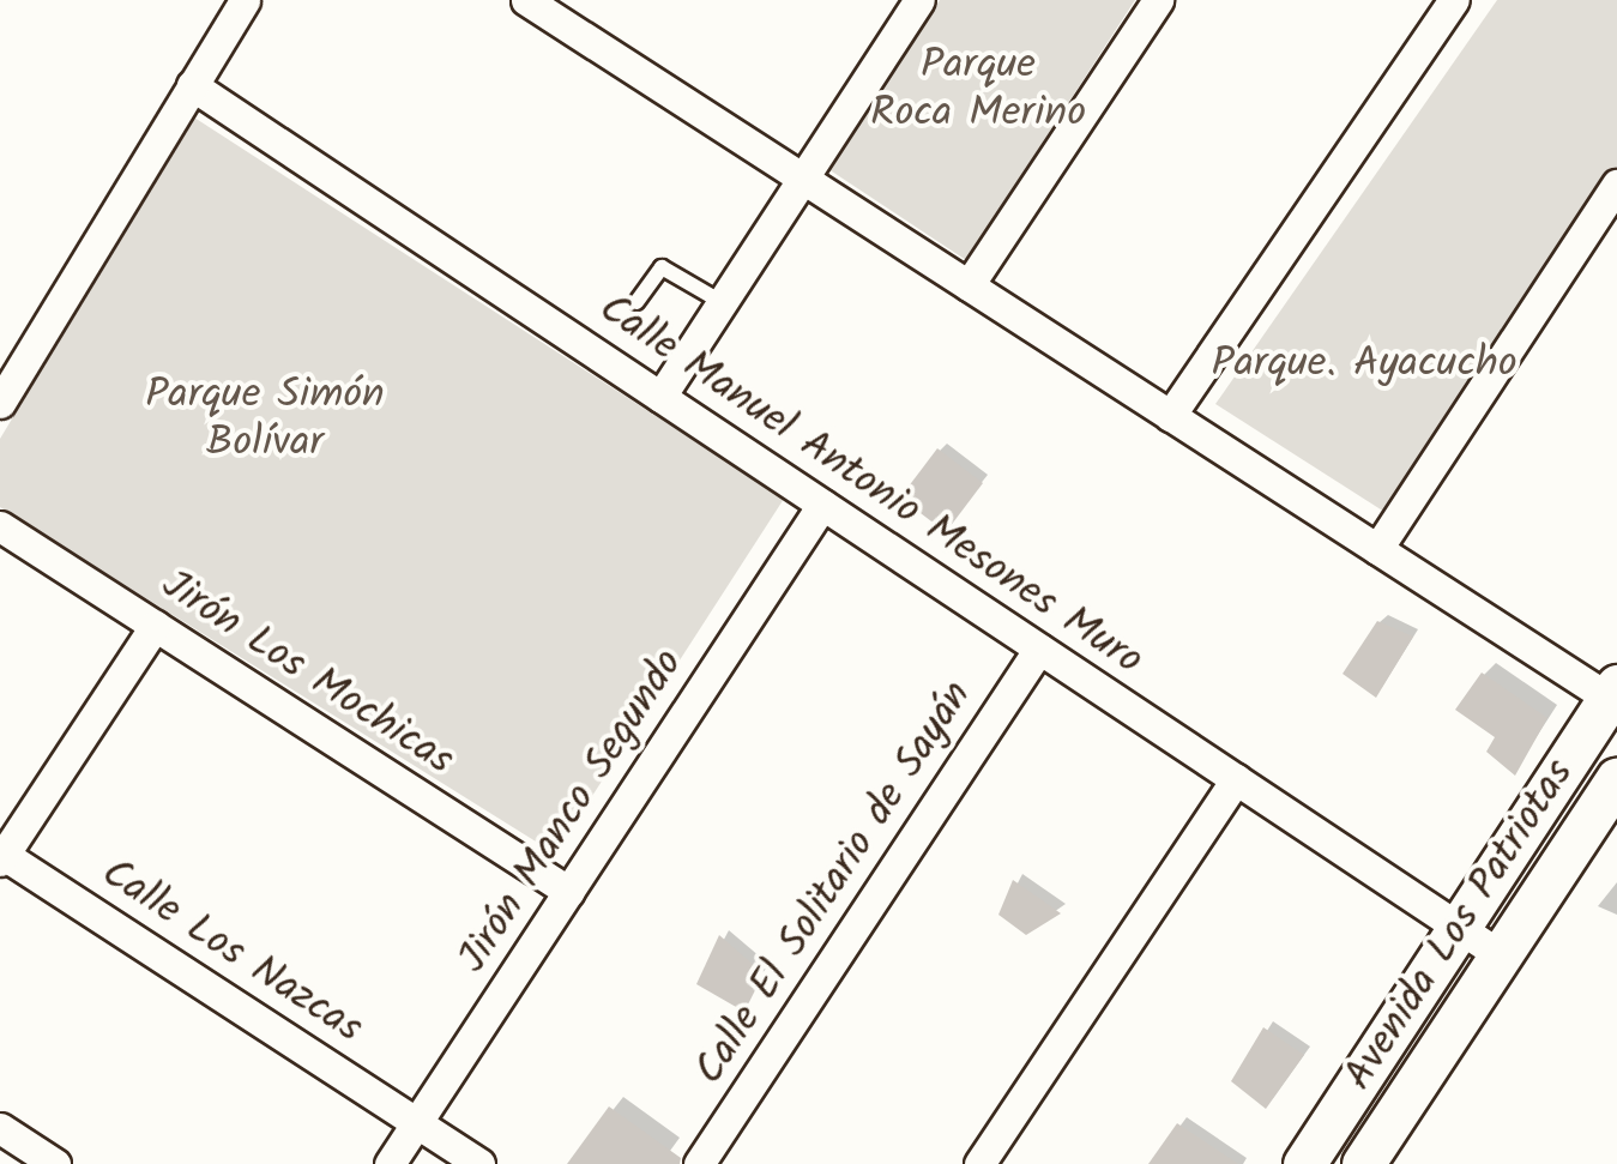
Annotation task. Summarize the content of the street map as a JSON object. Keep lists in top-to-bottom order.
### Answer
{
  "streets": {
    "main road": ["Avenida Los Patriotas"],
    "street": [
      "Calle Manuel Antonio Mesones Muro",
      "Jirón Los Mochicas",
      "Jirón Manco Segundo",
      "Calle El Solitario de Sayán",
      "Calle Los Nazcas"
    ]
  },
  "crossings": [
    ["Calle Manuel Antonio Mesones Muro", "Jirón Manco Segundo"],
    ["Calle Manuel Antonio Mesones Muro", "Calle El Solitario de Sayán"],
    ["Calle Manuel Antonio Mesones Muro", "Avenida Los Patriotas"],
    ["Jirón Los Mochicas", "Jirón Manco Segundo"],
    ["Jirón Manco Segundo", "Calle Los Nazcas"]
  ],
  "parks": ["Parque Roca Merino", "Parque. Ayacucho", "Parque Simón Bolívar"]
}
